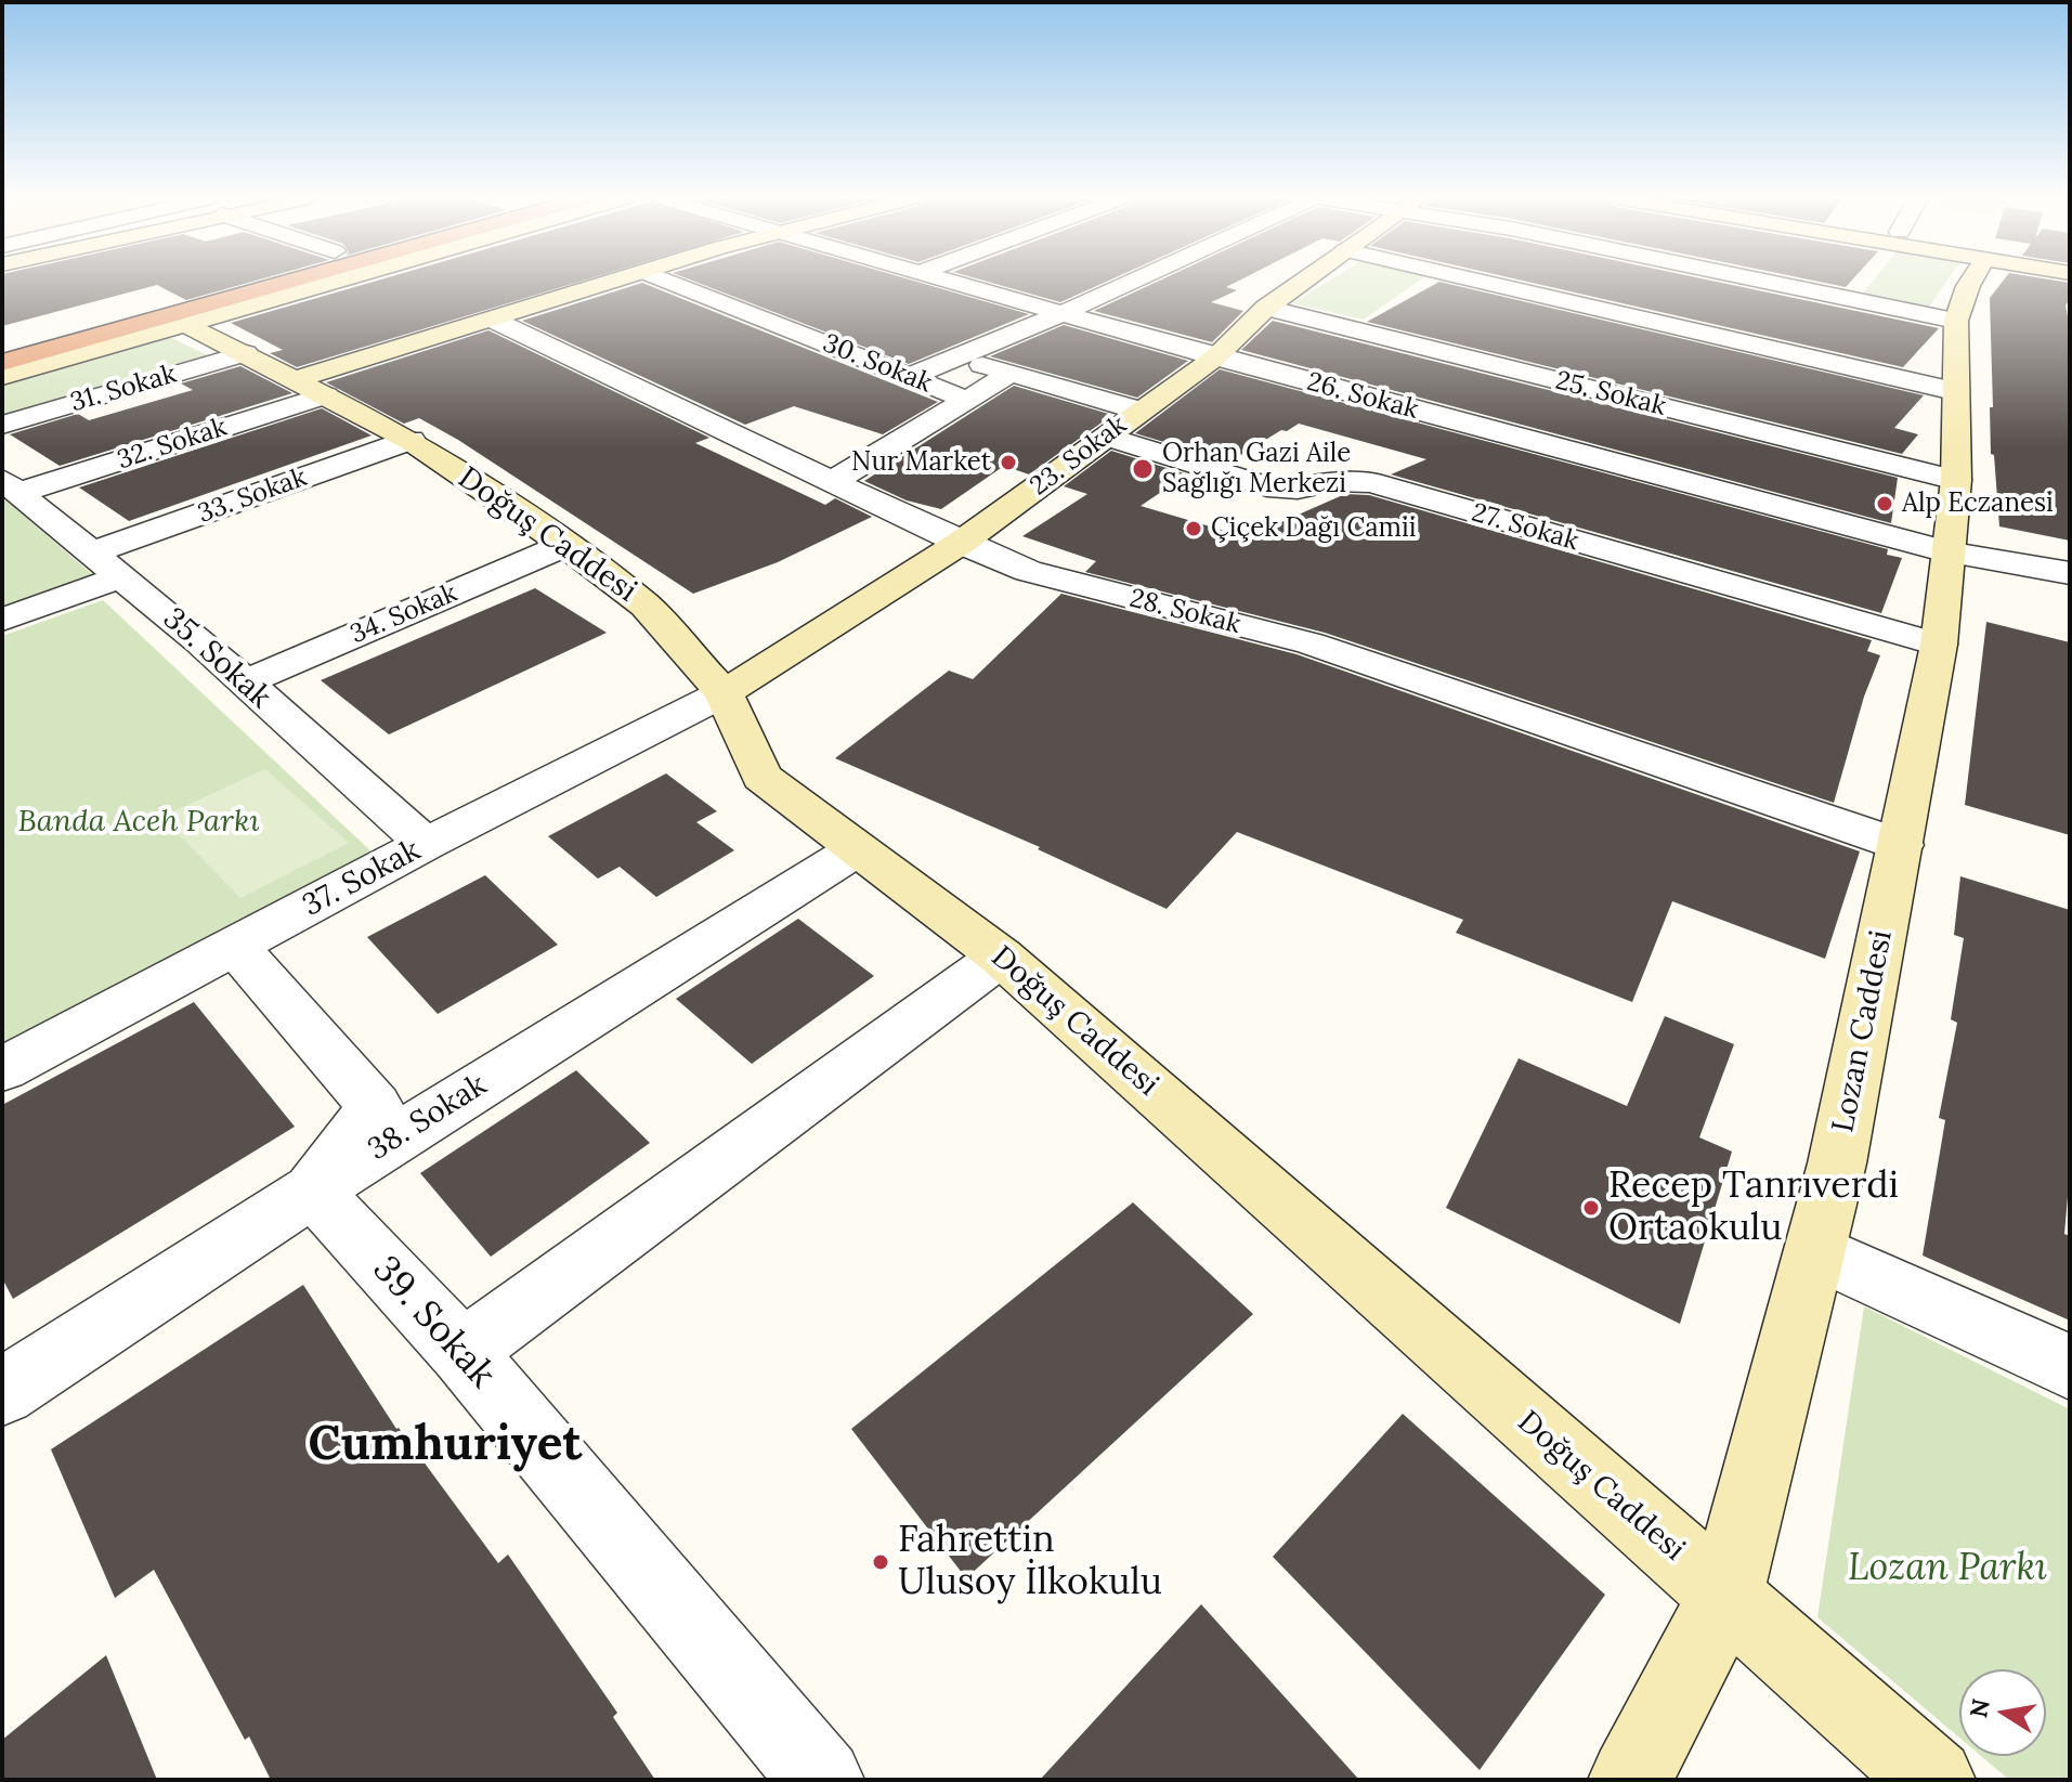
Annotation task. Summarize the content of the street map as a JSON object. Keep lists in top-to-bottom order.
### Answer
{
  "streets": {
    "main road": ["23. Sokak", "Doğuş Caddesi", "Lozan Caddesi"],
    "street": [
      "30. Sokak",
      "31. Sokak",
      "25. Sokak",
      "26. Sokak",
      "32. Sokak",
      "33. Sokak",
      "27. Sokak",
      "28. Sokak",
      "34. Sokak",
      "35. Sokak",
      "37. Sokak",
      "38. Sokak",
      "39. Sokak"
    ]
  },
  "crossings": [
    ["30. Sokak", "23. Sokak"],
    ["31. Sokak", "Doğuş Caddesi"],
    ["25. Sokak", "23. Sokak"],
    ["25. Sokak", "Lozan Caddesi"],
    ["26. Sokak", "23. Sokak"],
    ["26. Sokak", "Lozan Caddesi"],
    ["32. Sokak", "Doğuş Caddesi"],
    ["32. Sokak", "35. Sokak"],
    ["23. Sokak", "27. Sokak"],
    ["23. Sokak", "Doğuş Caddesi"],
    ["23. Sokak", "28. Sokak"],
    ["23. Sokak", "37. Sokak"],
    ["33. Sokak", "Doğuş Caddesi"],
    ["33. Sokak", "35. Sokak"],
    ["27. Sokak", "Lozan Caddesi"],
    ["Doğuş Caddesi", "34. Sokak"],
    ["Doğuş Caddesi", "37. Sokak"],
    ["Doğuş Caddesi", "Lozan Caddesi"],
    ["Doğuş Caddesi", "38. Sokak"],
    ["28. Sokak", "Lozan Caddesi"],
    ["34. Sokak", "35. Sokak"],
    ["35. Sokak", "37. Sokak"],
    ["38. Sokak", "39. Sokak"]
  ],
  "districts": ["Cumhuriyet"],
  "parks": ["Banda Aceh Parkı", "Lozan Parkı"],
  "places": [
    "Nur Market",
    "Orhan Gazi Aile Sağlığı Merkezi",
    "Alp Eczanesi",
    "Çiçek Dağı Camii",
    "Recep Tanrıverdi Ortaokulu",
    "Fahrettin Ulusoy İlkokulu"
  ],
  "north": "left"
}
